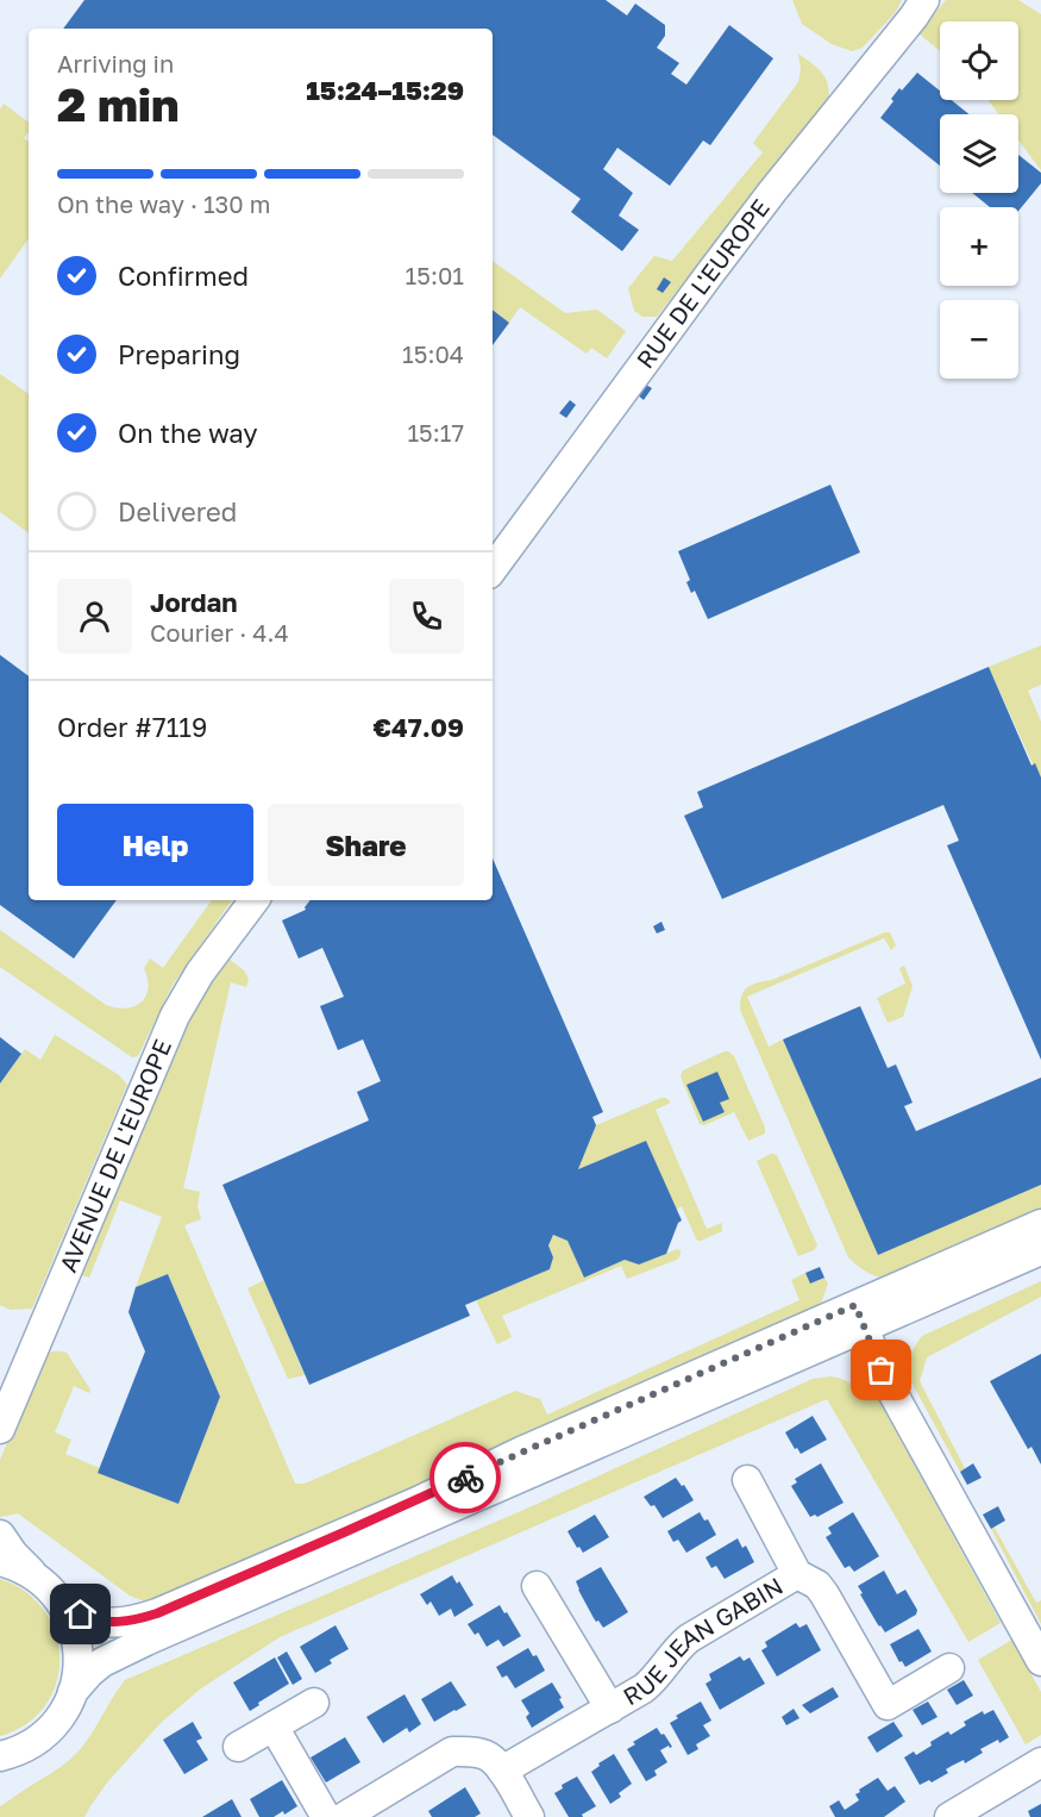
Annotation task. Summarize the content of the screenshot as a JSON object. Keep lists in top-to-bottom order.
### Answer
{
  "streets": {
    "street": ["RUE DE L'EUROPE", "AVENUE DE L'EUROPE", "RUE JEAN GABIN"]
  },
  "page": {
    "map_buttons": ["+", "−"],
    "heading": ["2 min", "Arriving in", "15:24–15:29"],
    "panel": [
      "Jordan",
      "Courier · 4.4",
      "Order #7119",
      "€47.09"
    ],
    "bar": "On the way · 130 m",
    "list": [
      ["Confirmed", "15:01"],
      ["Preparing", "15:04"],
      ["On the way", "15:17"],
      "Delivered"
    ],
    "buttons": ["Help", "Share"]
  }
}
